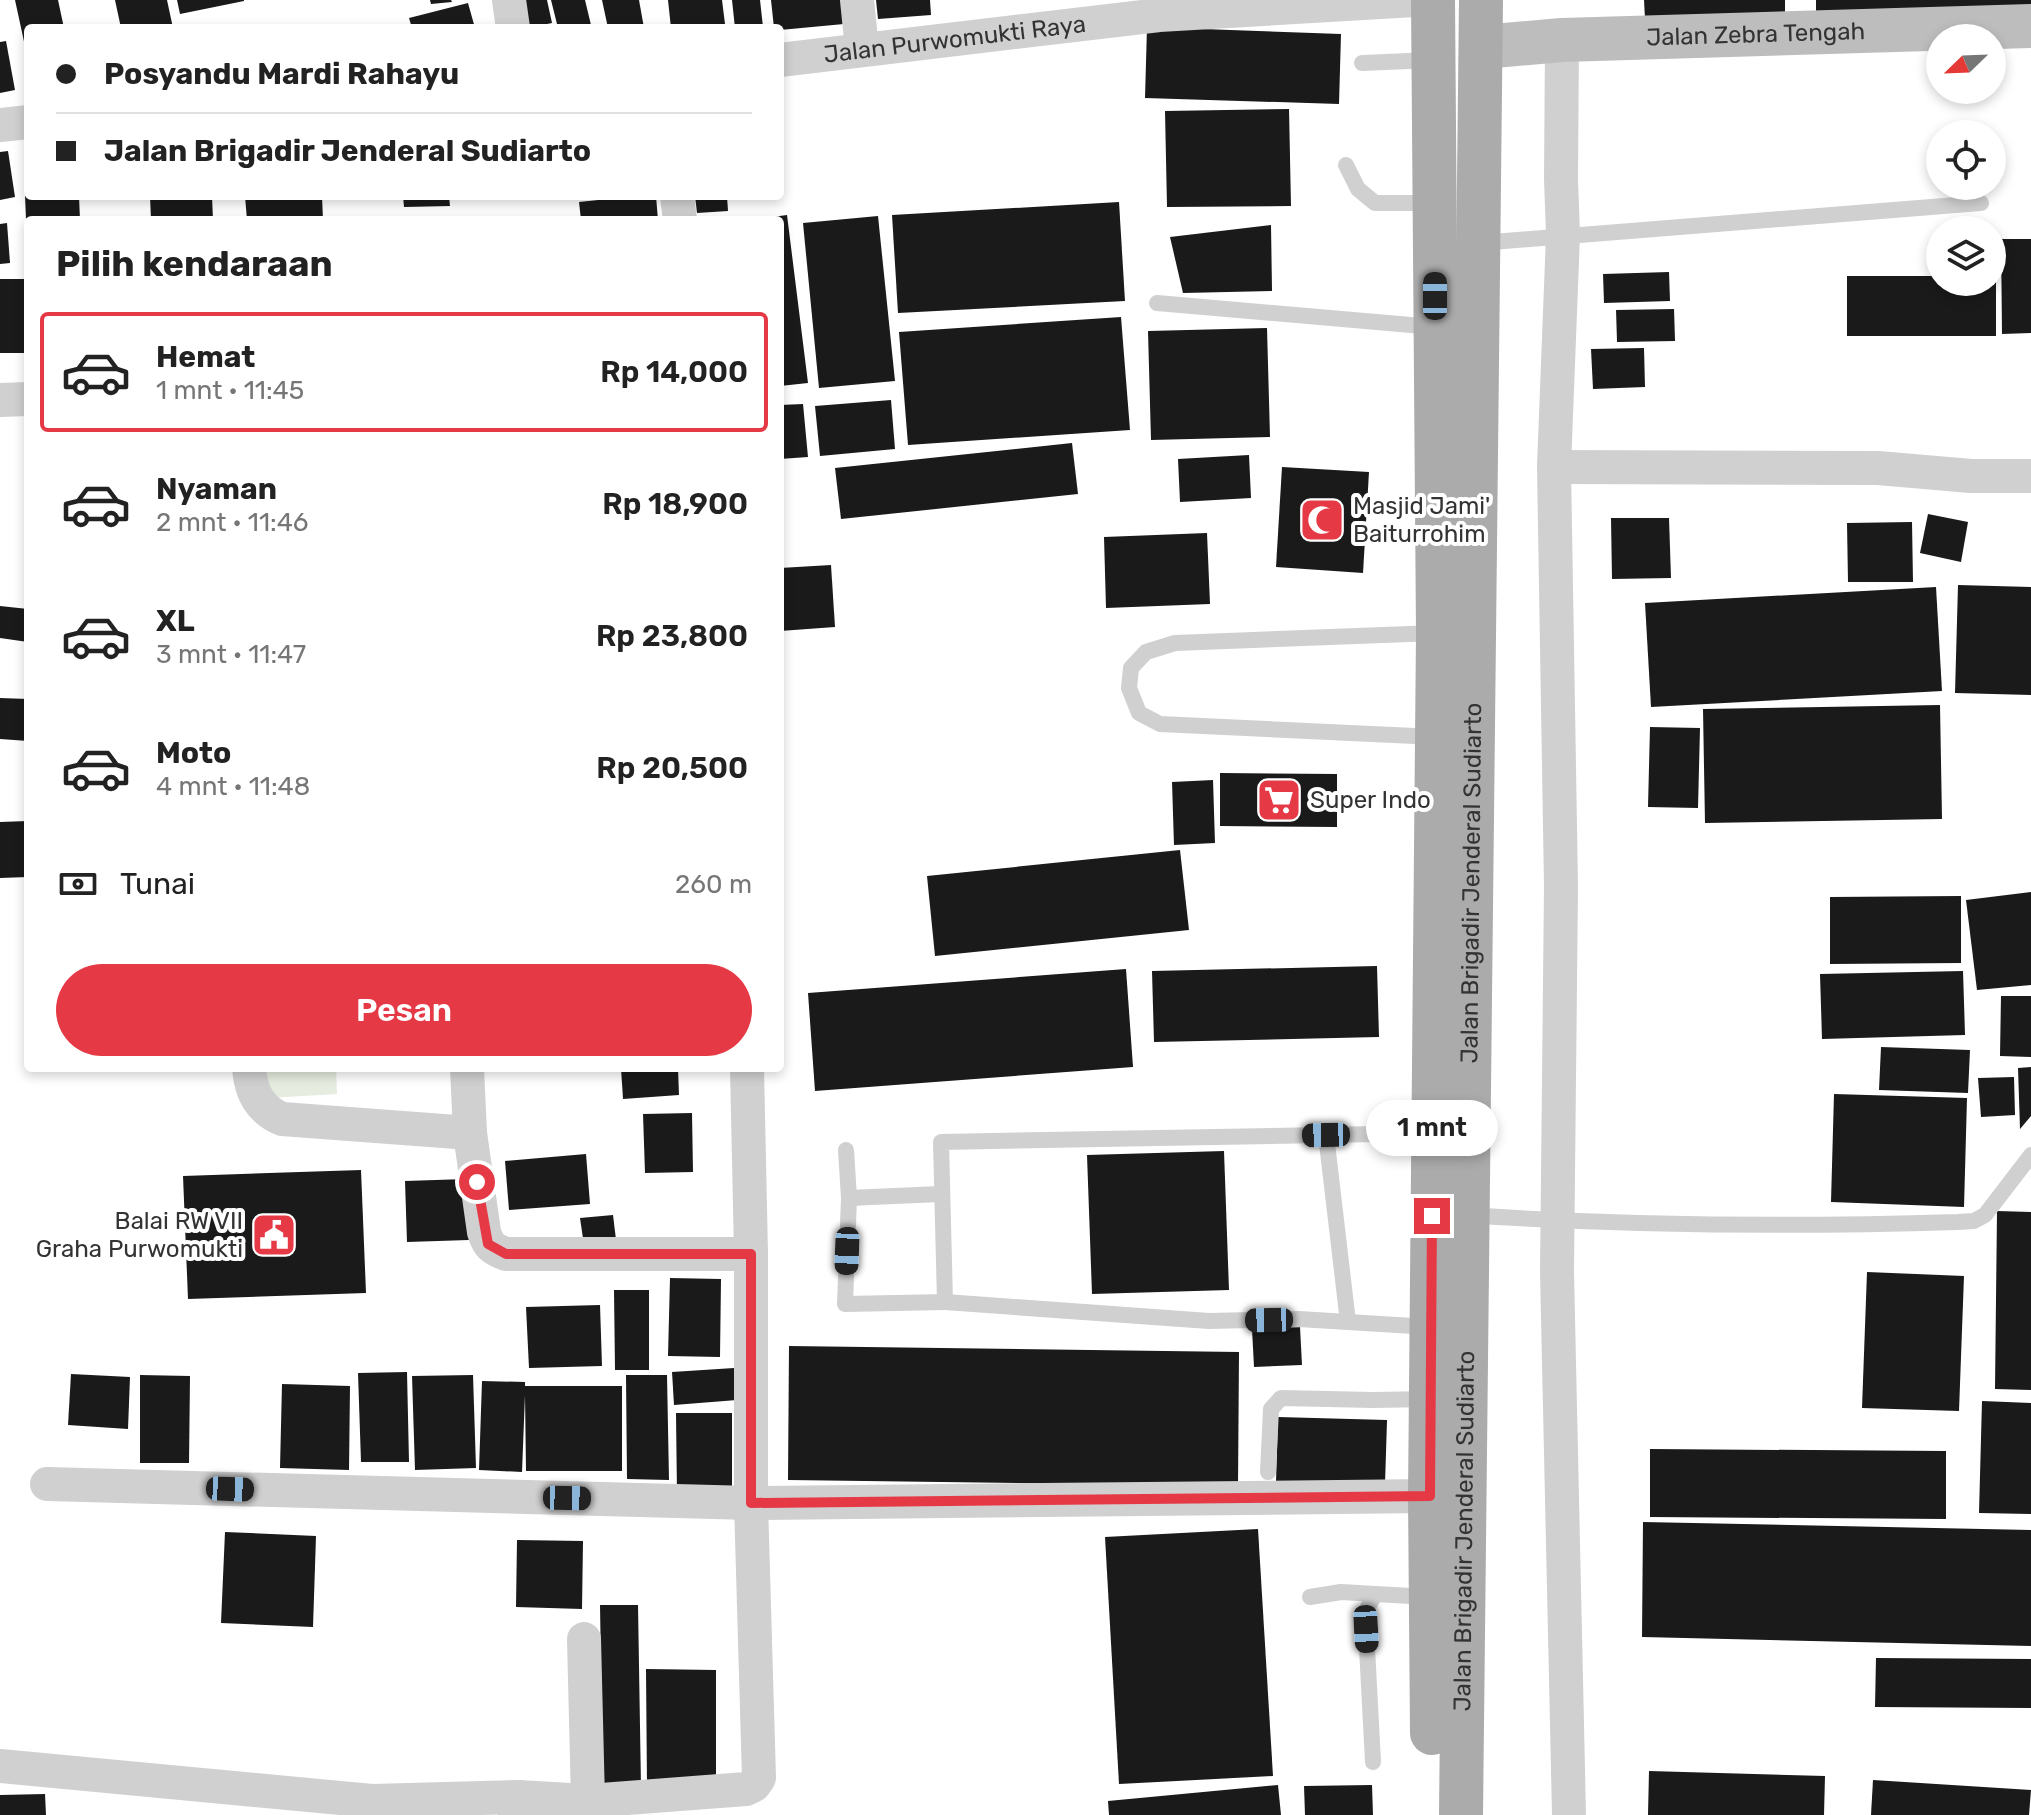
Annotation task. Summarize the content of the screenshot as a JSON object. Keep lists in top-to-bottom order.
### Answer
{
  "streets": {
    "main road": ["Jalan Brigadir Jenderal Sudiarto"],
    "street": ["Jalan Zebra Tengah", "Jalan Purwomukti Raya"]
  },
  "crossings": [
    ["Jalan Zebra Tengah", "Jalan Brigadir Jenderal Sudiarto"]
  ],
  "places": {
    "mosque": ["Masjid Jami' Baiturrohim"],
    "supermarket": ["Super Indo"],
    "public building": ["Balai RW VII Graha Purwomukti"]
  },
  "north": "bottom left",
  "page": {
    "banner": ["Posyandu Mardi Rahayu", "Jalan Brigadir Jenderal Sudiarto"],
    "heading": "Pilih kendaraan",
    "list": [
      {
        "name": "Hemat",
        "note": "1 mnt · 11:45",
        "value": "Rp 14,000"
      },
      {
        "name": "Nyaman",
        "note": "2 mnt · 11:46",
        "value": "Rp 18,900"
      },
      {
        "name": "XL",
        "note": "3 mnt · 11:47",
        "value": "Rp 23,800"
      },
      {
        "name": "Moto",
        "note": "4 mnt · 11:48",
        "value": "Rp 20,500"
      }
    ],
    "pay": ["Tunai", "260 m"],
    "buttons": "Pesan",
    "bubble": "1 mnt"
  }
}
